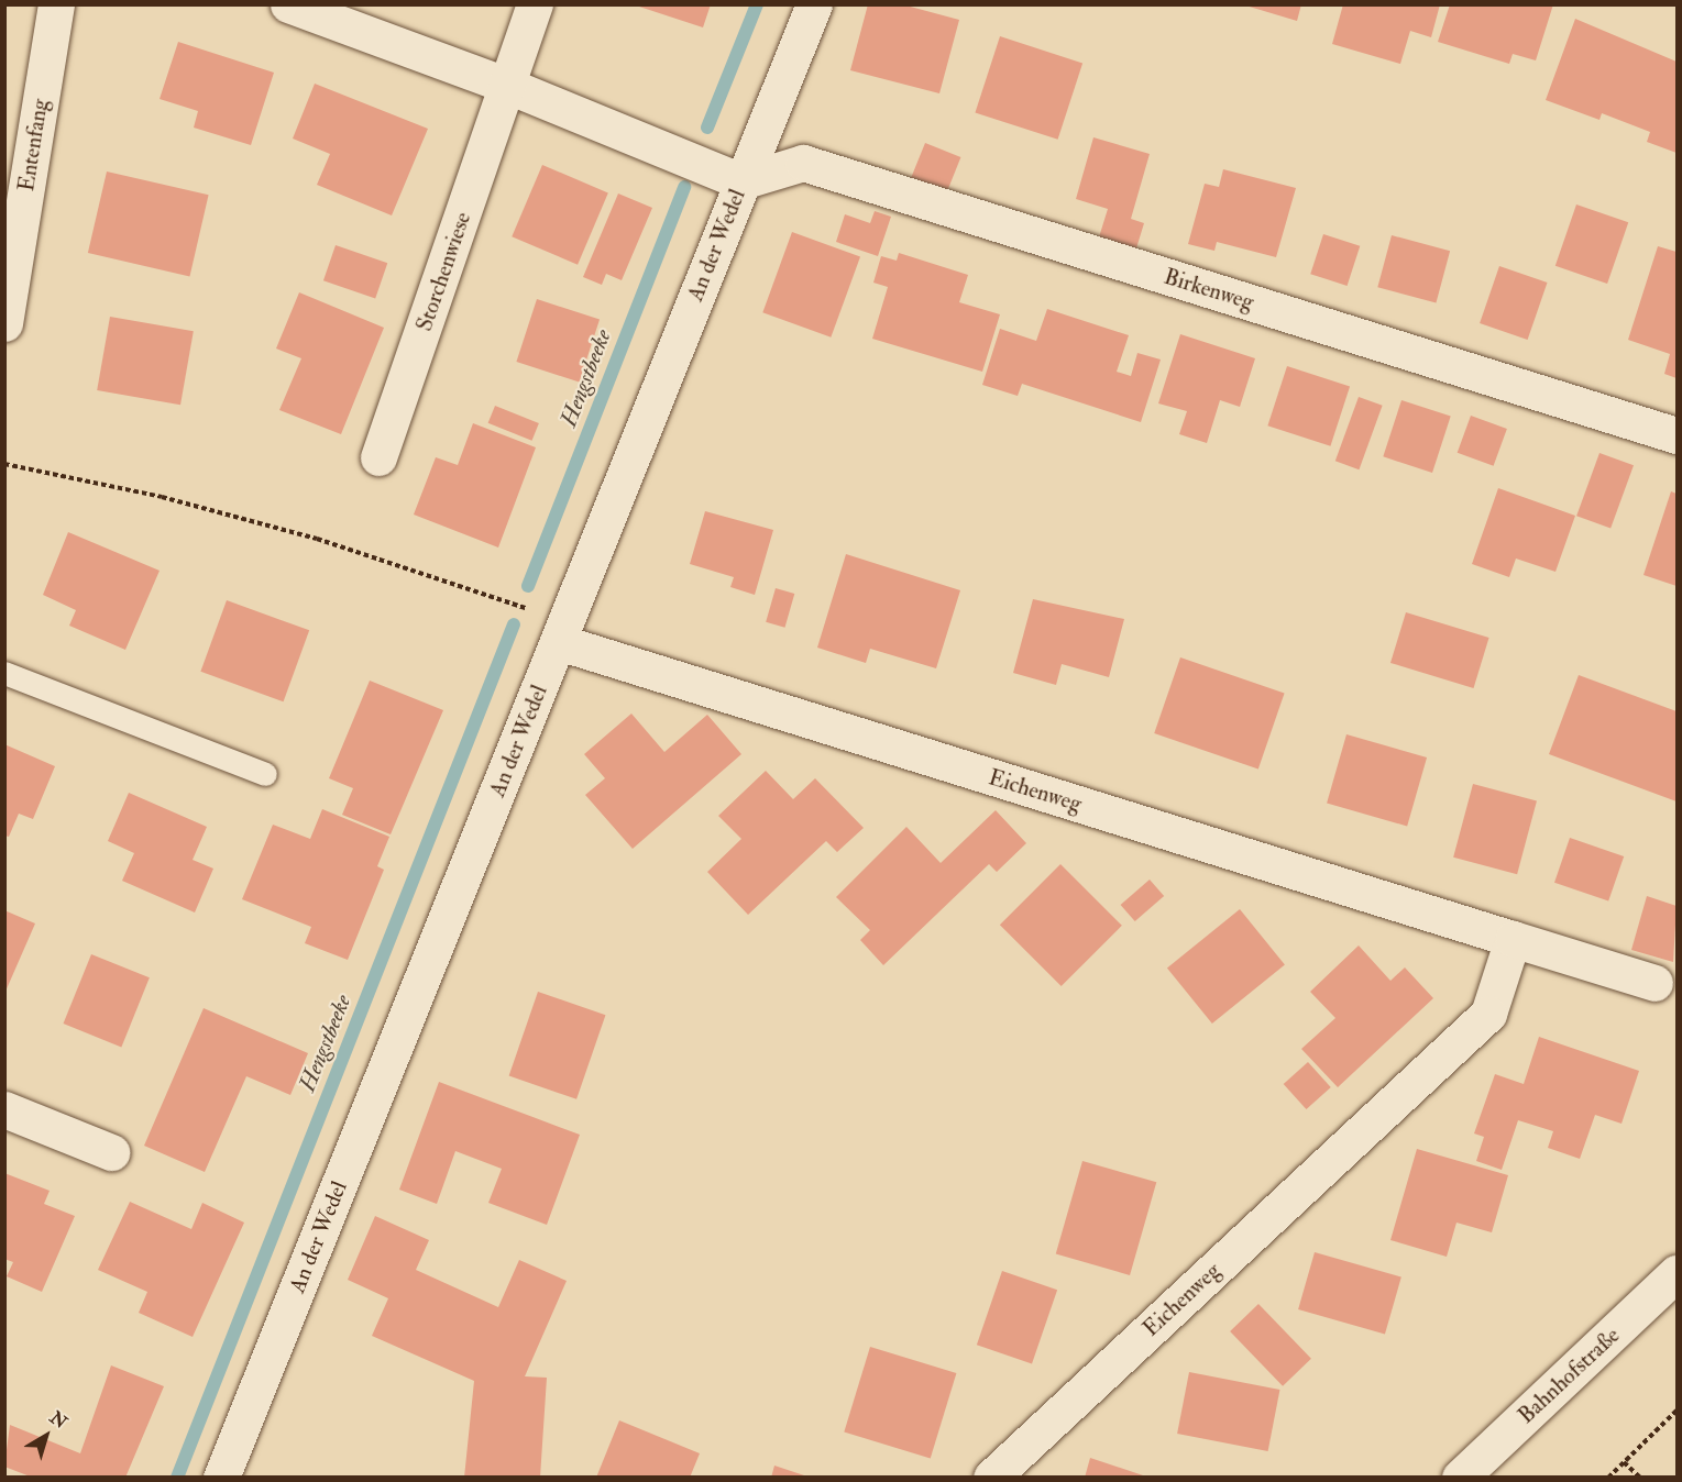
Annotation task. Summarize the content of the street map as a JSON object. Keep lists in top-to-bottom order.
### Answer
{
  "streets": {
    "street": [
      "Entenfang",
      "An der Wedel",
      "Storchenwiese",
      "Birkenweg",
      "Eichenweg",
      "Bahnhofstraße"
    ]
  },
  "crossings": [
    ["An der Wedel", "Birkenweg"],
    ["An der Wedel", "Eichenweg"]
  ],
  "water": ["Hengstbeeke"],
  "north": "top right"
}
